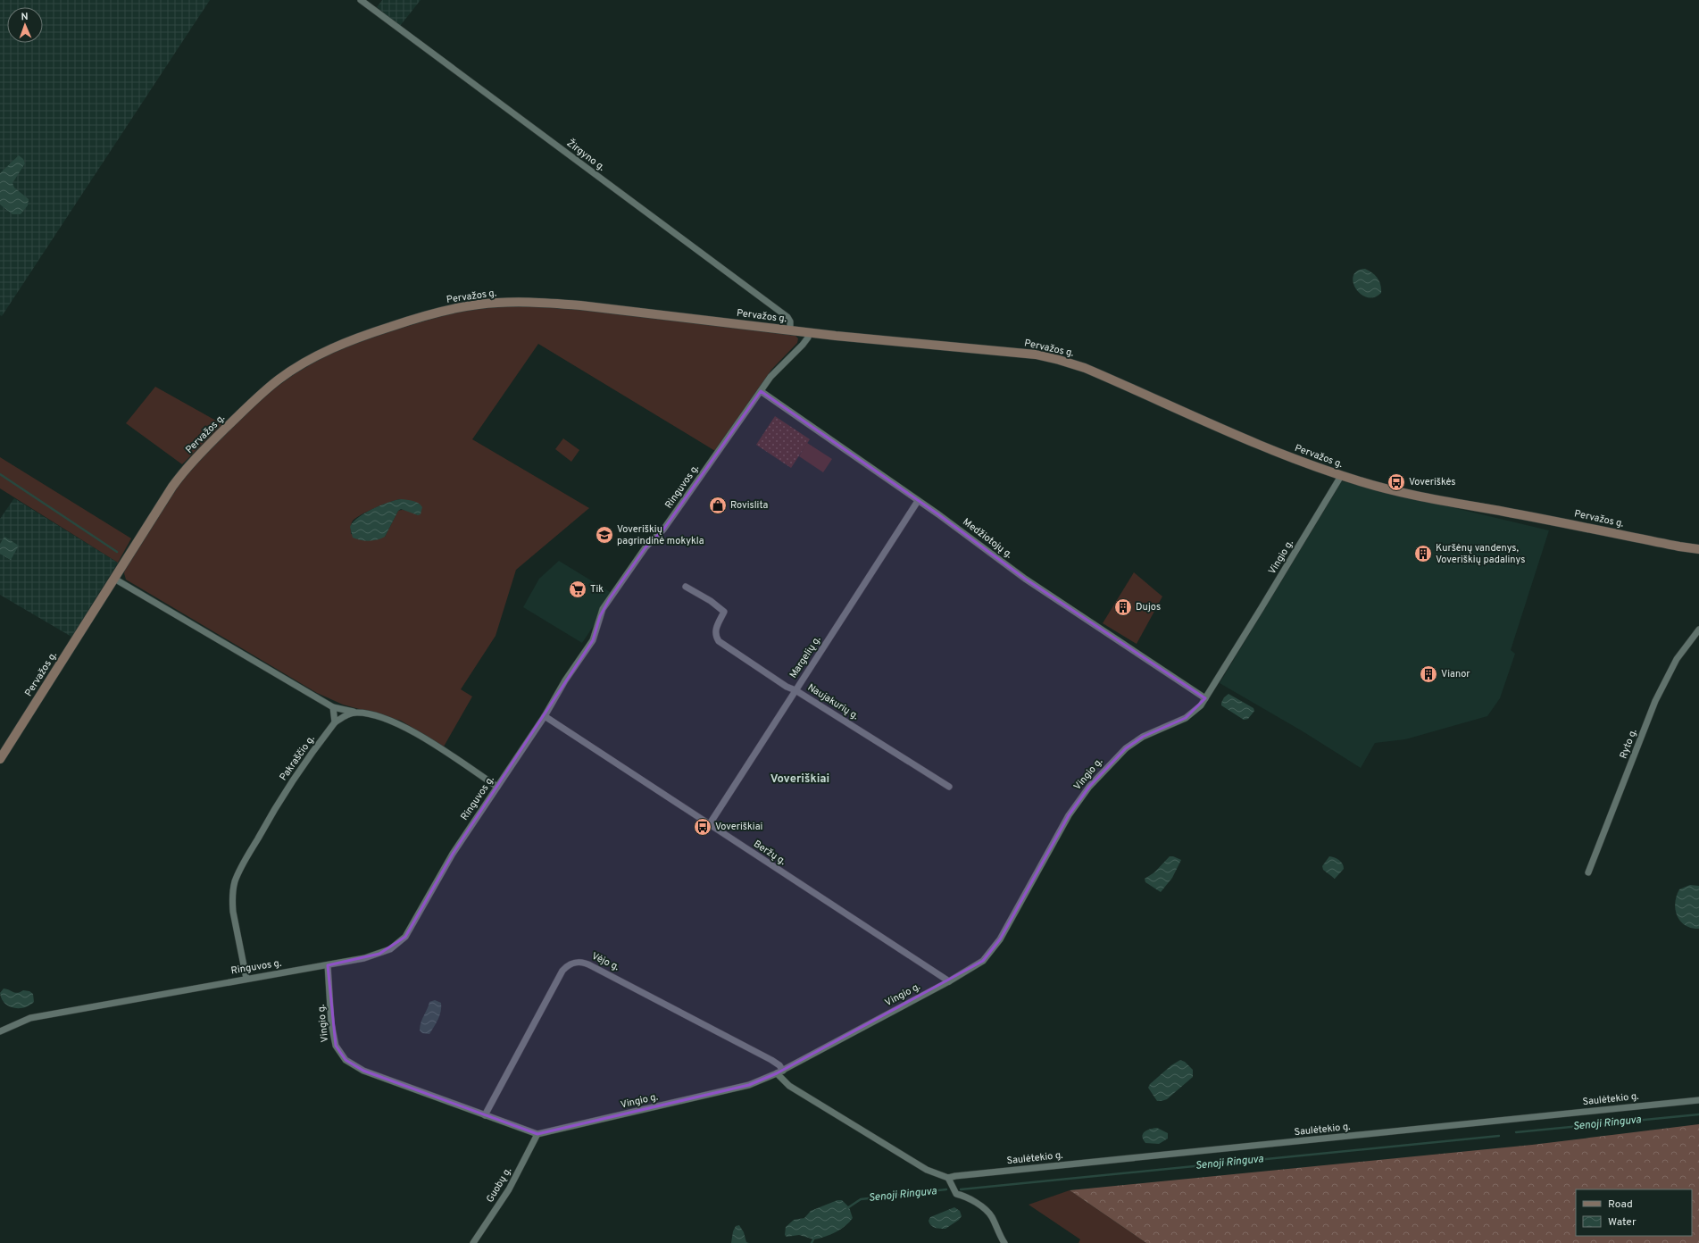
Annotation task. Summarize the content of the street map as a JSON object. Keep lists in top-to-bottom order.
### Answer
{
  "streets": {
    "main road": ["Pervažos g."],
    "street": [
      "Žirgyno g.",
      "Ringuvos g.",
      "Medžiotojų g.",
      "Vingio g.",
      "Margelių g.",
      "Naujakurių g.",
      "Ryto g.",
      "Pakraščio g.",
      "Beržų g.",
      "Vėjo g.",
      "Saulėtekio g.",
      "Guobų g."
    ]
  },
  "crossings": [
    ["Žirgyno g.", "Pervažos g."],
    ["Pervažos g.", "Ringuvos g."],
    ["Pervažos g.", "Vingio g."],
    ["Ringuvos g.", "Medžiotojų g."],
    ["Ringuvos g.", "Vingio g."],
    ["Ringuvos g.", "Pakraščio g."],
    ["Ringuvos g.", "Beržų g."],
    ["Medžiotojų g.", "Vingio g."],
    ["Medžiotojų g.", "Margelių g."],
    ["Vingio g.", "Beržų g."],
    ["Vingio g.", "Vėjo g."],
    ["Vingio g.", "Guobų g."],
    ["Margelių g.", "Naujakurių g."],
    ["Margelių g.", "Beržų g."]
  ],
  "districts": ["Voveriškiai"],
  "water": ["Senoji Ringuva"],
  "places": {
    "bus stop": ["Voveriškės", "Voveriškiai"],
    "shop": ["Rovislita"],
    "school or university": ["Voveriškių pagrindinė mokykla"],
    "building": ["Kuršėnų vandenys, Voveriškių padalinys", "Dujos", "Vianor"],
    "supermarket": ["Tik"]
  },
  "legend": ["Road", "Water"],
  "north": "top"
}
